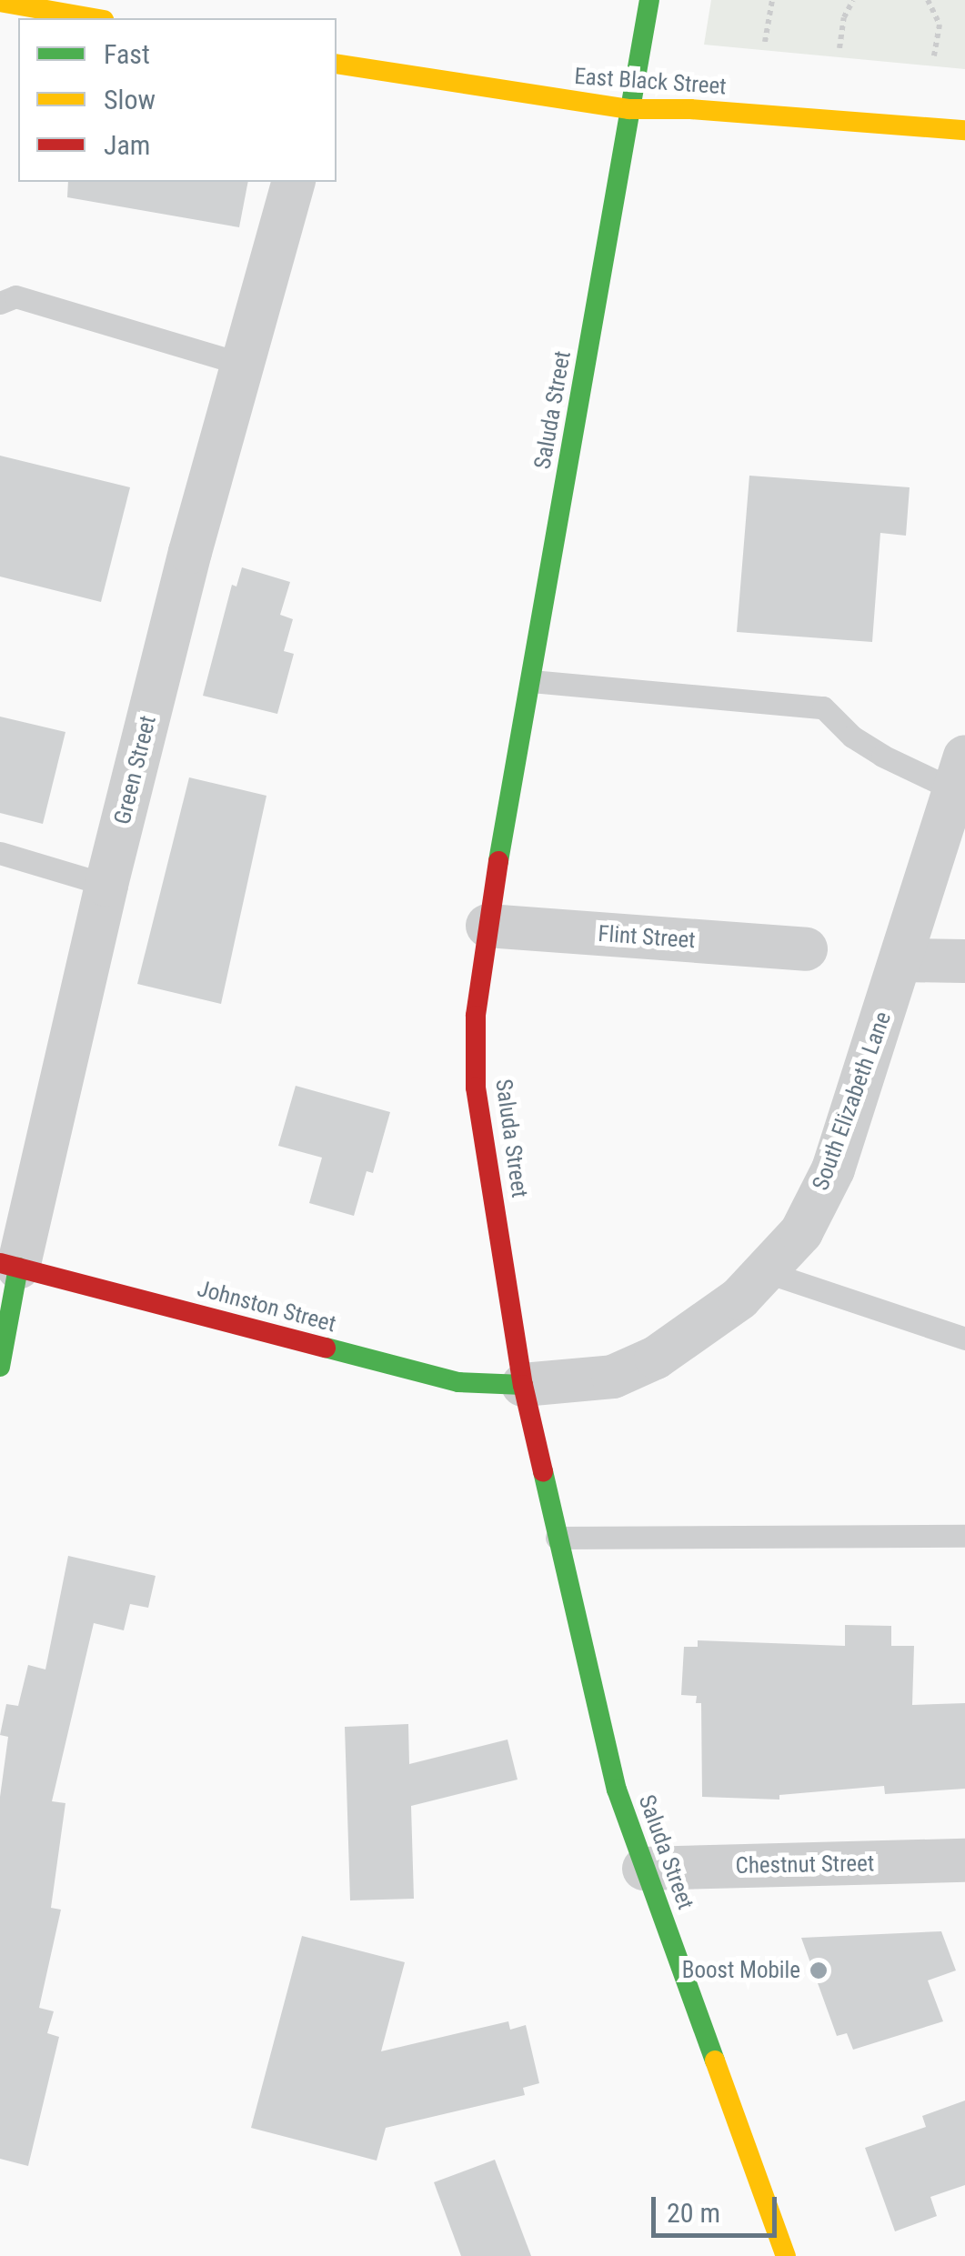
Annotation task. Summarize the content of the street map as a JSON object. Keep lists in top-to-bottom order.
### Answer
{
  "streets": {
    "main road": [
      "East Black Street",
      "Saluda Street",
      "Green Street",
      "Johnston Street"
    ],
    "street": ["Flint Street", "South Elizabeth Lane", "Chestnut Street"]
  },
  "crossings": [
    ["East Black Street", "Saluda Street"],
    ["Saluda Street", "Flint Street"],
    ["Saluda Street", "South Elizabeth Lane"],
    ["Saluda Street", "Johnston Street"],
    ["Saluda Street", "Chestnut Street"],
    ["Green Street", "Johnston Street"],
    ["South Elizabeth Lane", "Johnston Street"]
  ],
  "places": ["Boost Mobile"],
  "legend": ["Fast", "Slow", "Jam"],
  "scale_bar": "20 m"
}
